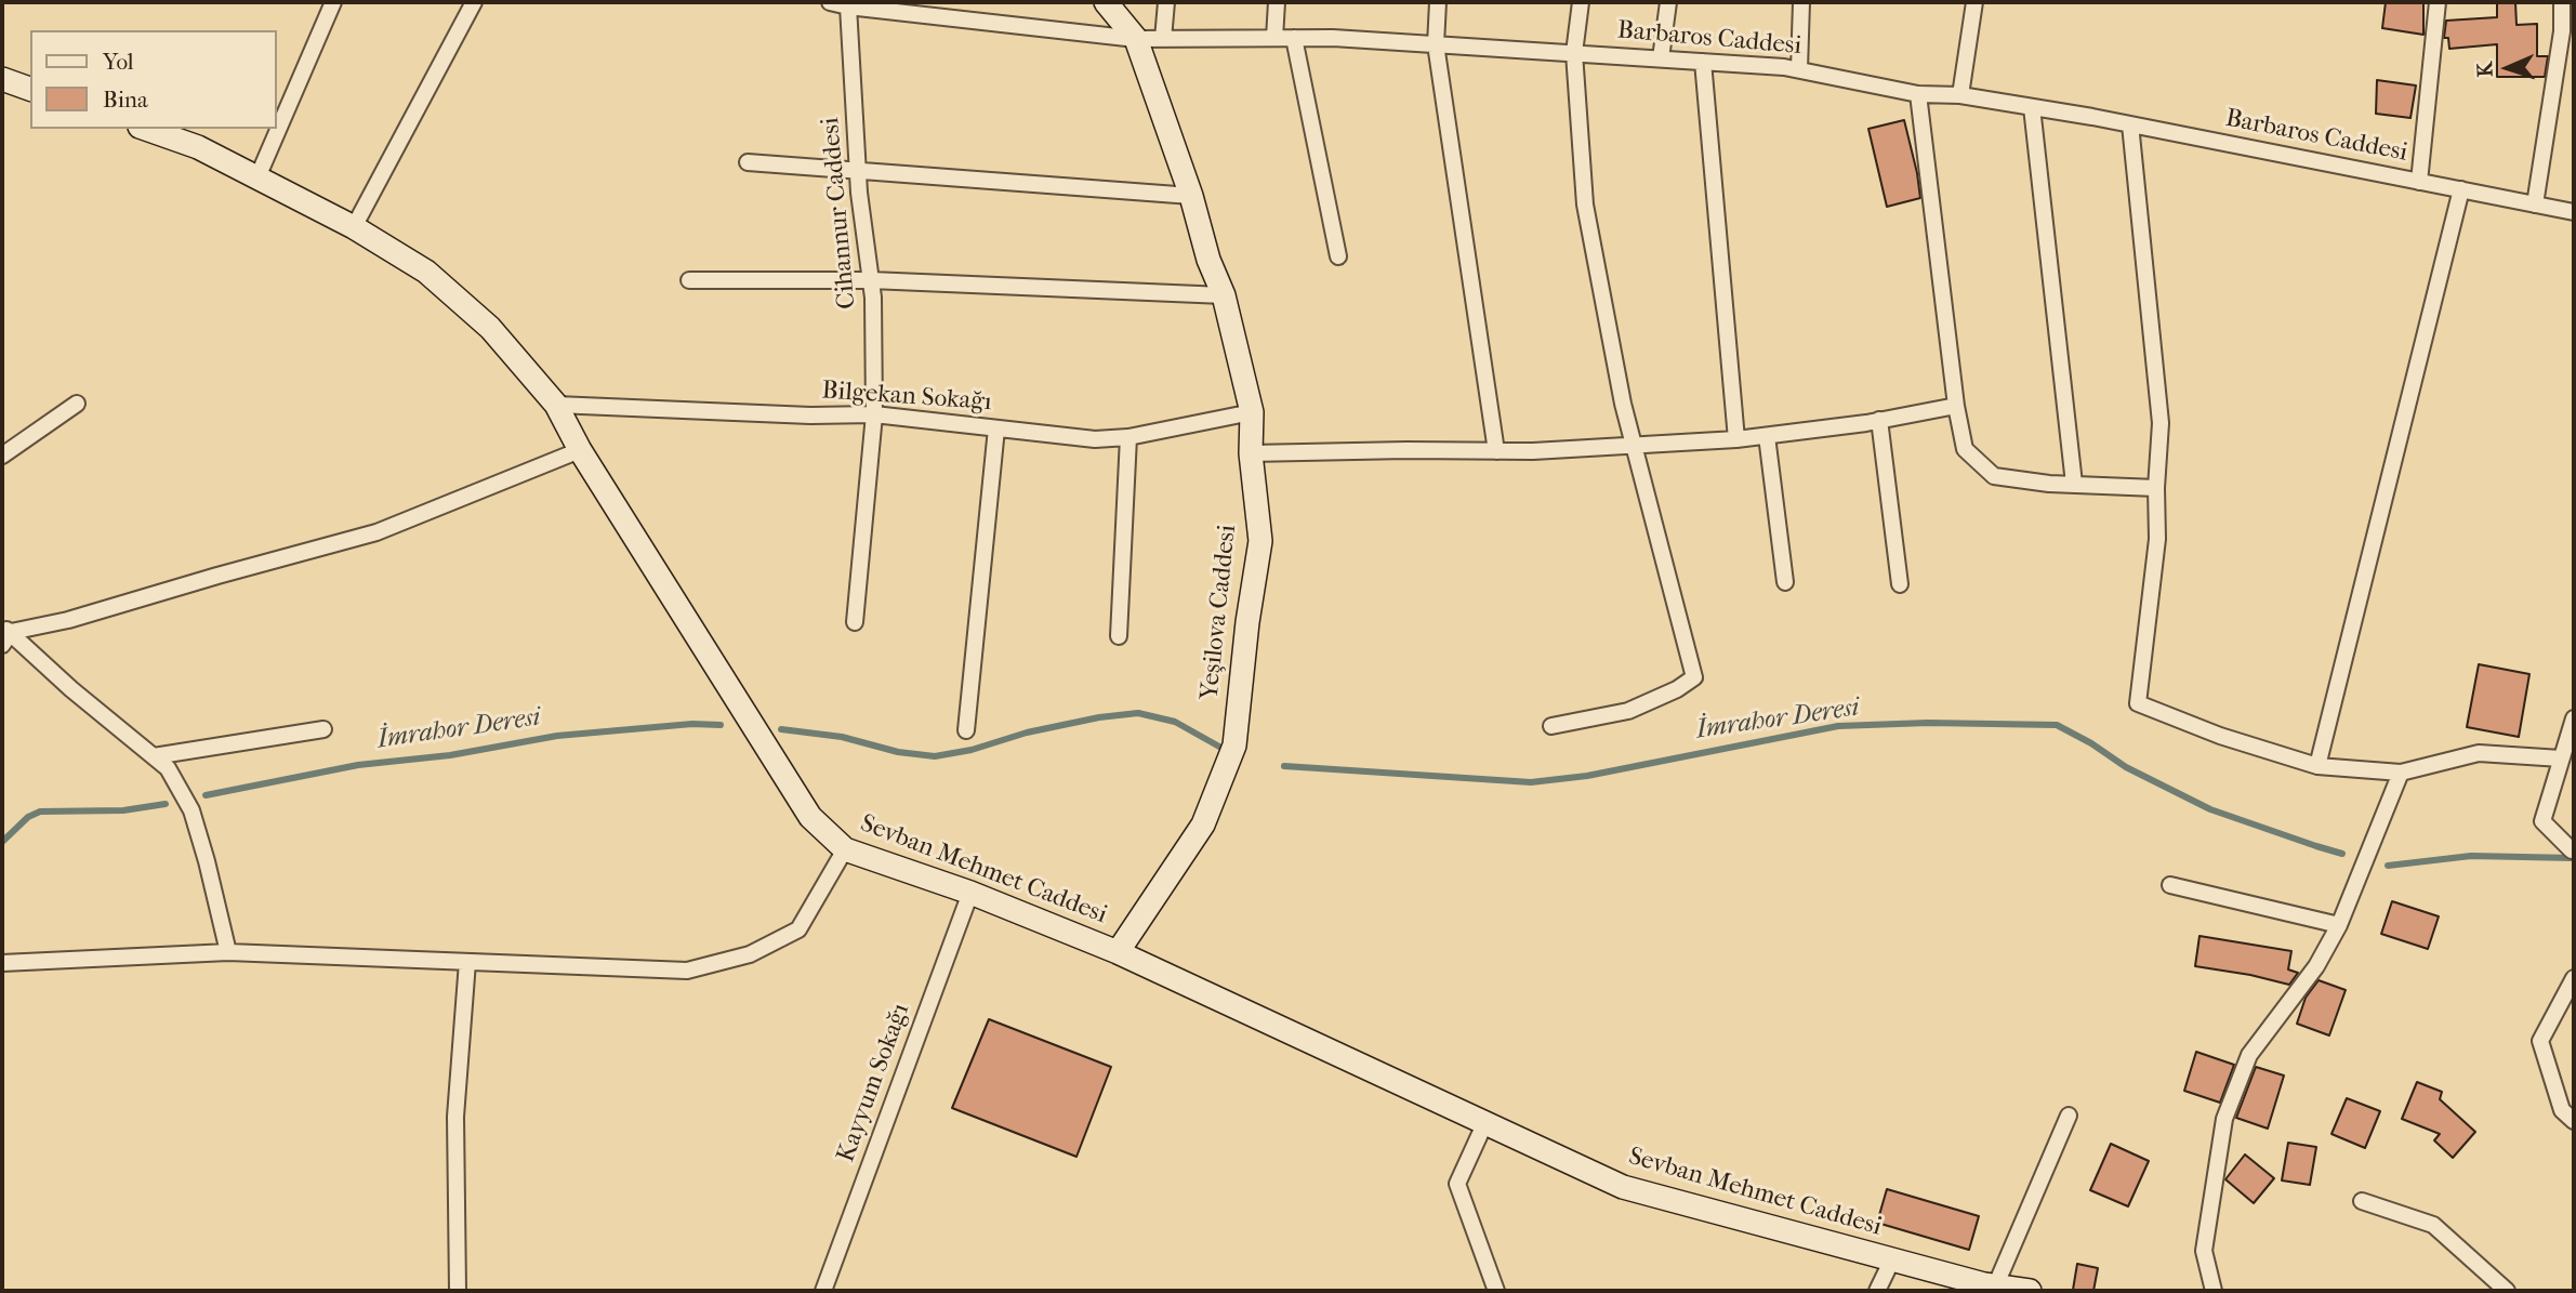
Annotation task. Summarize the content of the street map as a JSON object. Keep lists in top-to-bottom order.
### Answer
{
  "streets": {
    "main road": ["Yeşilova Caddesi", "Sevban Mehmet Caddesi"],
    "street": [
      "Barbaros Caddesi",
      "Cihannur Caddesi",
      "Bilgekan Sokağı",
      "Kayyum Sokağı"
    ]
  },
  "crossings": [
    ["Barbaros Caddesi", "Cihannur Caddesi"],
    ["Barbaros Caddesi", "Yeşilova Caddesi"],
    ["Cihannur Caddesi", "Bilgekan Sokağı"],
    ["Bilgekan Sokağı", "Yeşilova Caddesi"],
    ["Bilgekan Sokağı", "Sevban Mehmet Caddesi"],
    ["Yeşilova Caddesi", "Sevban Mehmet Caddesi"],
    ["Sevban Mehmet Caddesi", "Kayyum Sokağı"]
  ],
  "water": ["İmrahor Deresi"],
  "legend": ["Yol", "Bina"],
  "north": "left"
}
